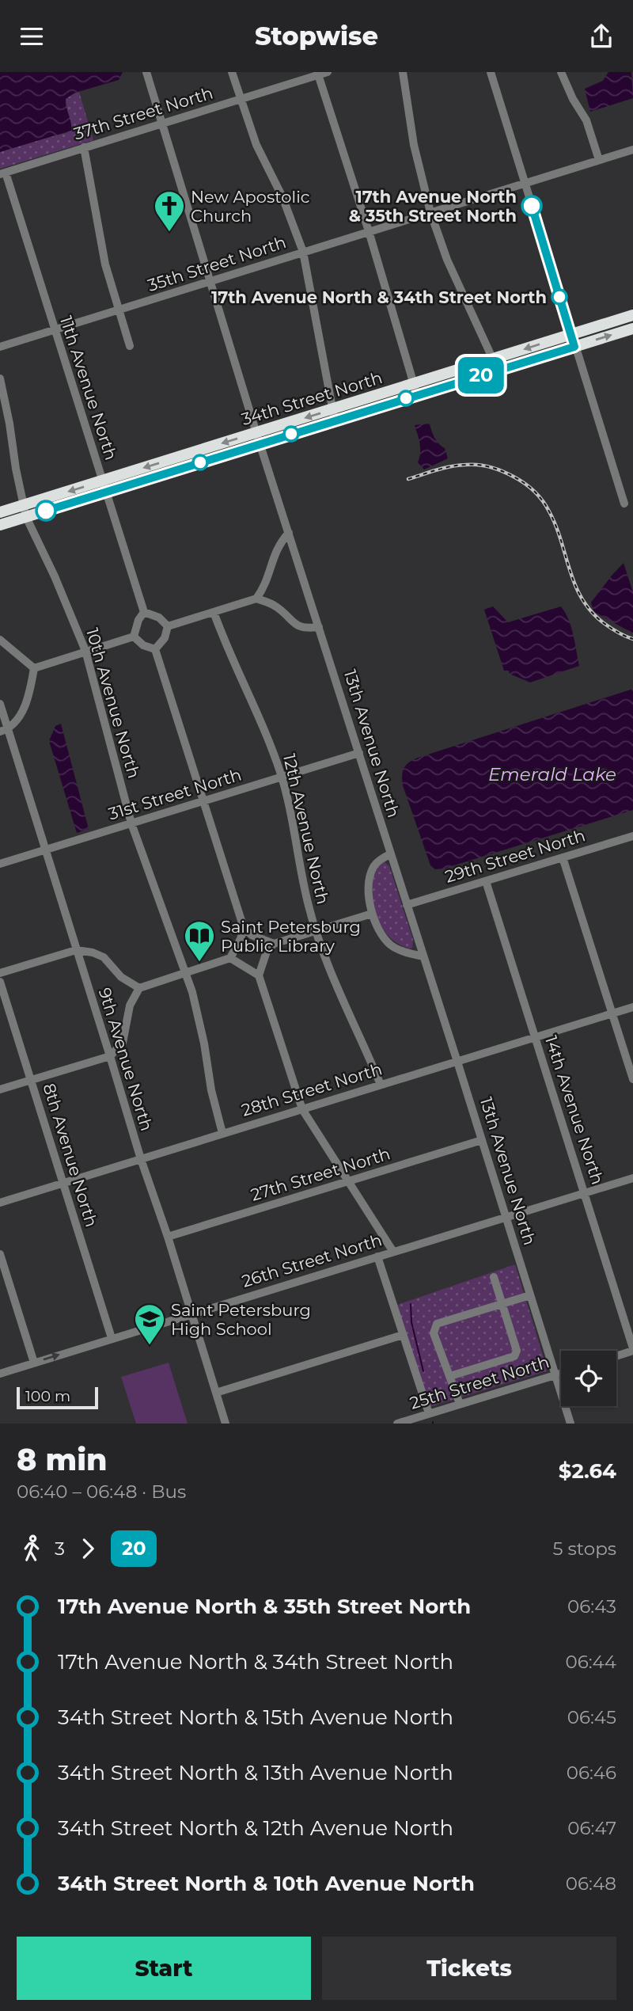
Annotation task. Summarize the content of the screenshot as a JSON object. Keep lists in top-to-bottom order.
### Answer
{
  "streets": {
    "highway": ["34th Street North"],
    "street": [
      "37th Street North",
      "35th Street North",
      "11th Avenue North",
      "10th Avenue North",
      "13th Avenue North",
      "31st Street North",
      "12th Avenue North",
      "29th Street North",
      "9th Avenue North",
      "28th Street North",
      "14th Avenue North",
      "8th Avenue North",
      "27th Street North",
      "26th Street North",
      "25th Street North"
    ]
  },
  "crossings": [
    ["37th Street North", "11th Avenue North"],
    ["37th Street North", "13th Avenue North"],
    ["35th Street North", "11th Avenue North"],
    ["35th Street North", "13th Avenue North"],
    ["11th Avenue North", "34th Street North"],
    ["34th Street North", "10th Avenue North"],
    ["34th Street North", "13th Avenue North"],
    ["10th Avenue North", "31st Street North"],
    ["10th Avenue North", "28th Street North"],
    ["13th Avenue North", "31st Street North"],
    ["13th Avenue North", "29th Street North"],
    ["13th Avenue North", "28th Street North"],
    ["13th Avenue North", "27th Street North"],
    ["13th Avenue North", "26th Street North"],
    ["13th Avenue North", "25th Street North"],
    ["31st Street North", "12th Avenue North"],
    ["31st Street North", "9th Avenue North"],
    ["12th Avenue North", "28th Street North"],
    ["29th Street North", "14th Avenue North"],
    ["9th Avenue North", "28th Street North"],
    ["9th Avenue North", "27th Street North"],
    ["9th Avenue North", "26th Street North"],
    ["28th Street North", "14th Avenue North"],
    ["28th Street North", "8th Avenue North"],
    ["14th Avenue North", "26th Street North"],
    ["8th Avenue North", "26th Street North"]
  ],
  "water": ["Emerald Lake"],
  "places": {
    "other": ["17th Avenue North & 35th Street North", "17th Avenue North & 34th Street North"],
    "church": ["New Apostolic Church"],
    "library": ["Saint Petersburg Public Library"],
    "school or university": ["Saint Petersburg High School"]
  },
  "lines": ["bus line 20"],
  "scale_bar": "100 m",
  "page": {
    "header": "Stopwise",
    "on_map": "20",
    "scale": "100 m",
    "heading": ["8 min", "06:40 – 06:48 · Bus", "$2.64"],
    "legs": ["3", "20", "5 stops"],
    "list": [
      {
        "name": "17th Avenue North & 35th Street North",
        "value": "06:43"
      },
      {
        "name": "17th Avenue North & 34th Street North",
        "value": "06:44"
      },
      {
        "name": "34th Street North & 15th Avenue North",
        "value": "06:45"
      },
      {
        "name": "34th Street North & 13th Avenue North",
        "value": "06:46"
      },
      {
        "name": "34th Street North & 12th Avenue North",
        "value": "06:47"
      },
      {
        "name": "34th Street North & 10th Avenue North",
        "value": "06:48"
      }
    ],
    "buttons": ["Start", "Tickets"]
  }
}
